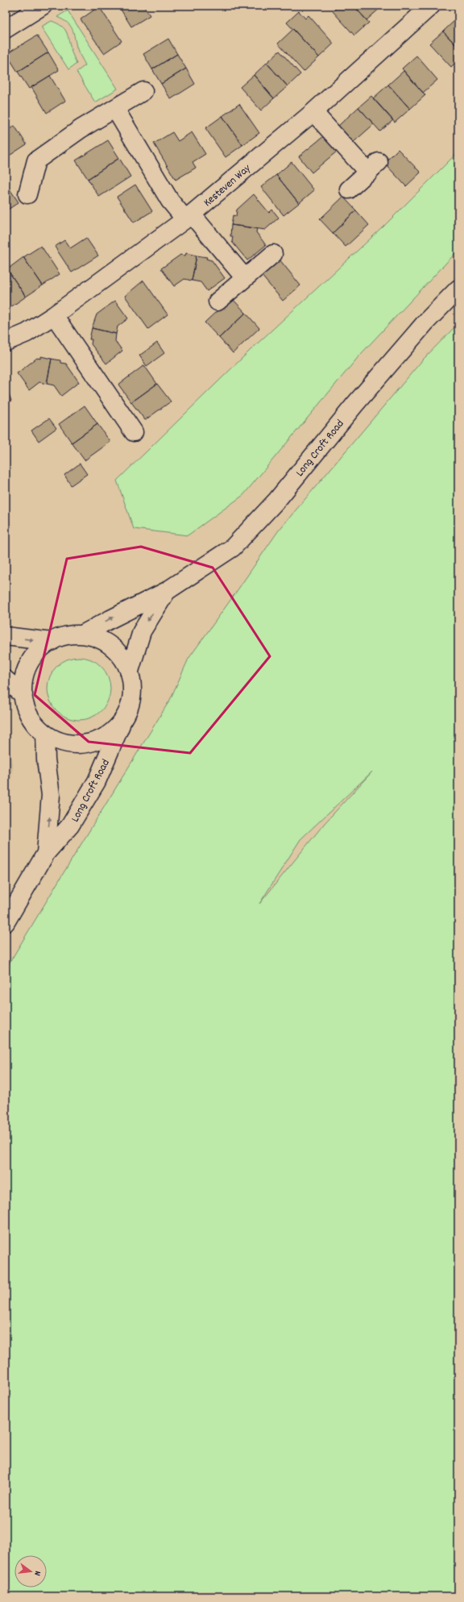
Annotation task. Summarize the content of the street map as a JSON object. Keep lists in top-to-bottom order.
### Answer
{
  "streets": {
    "street": ["Kesteven Way", "Long Croft Road"]
  },
  "north": "right"
}
